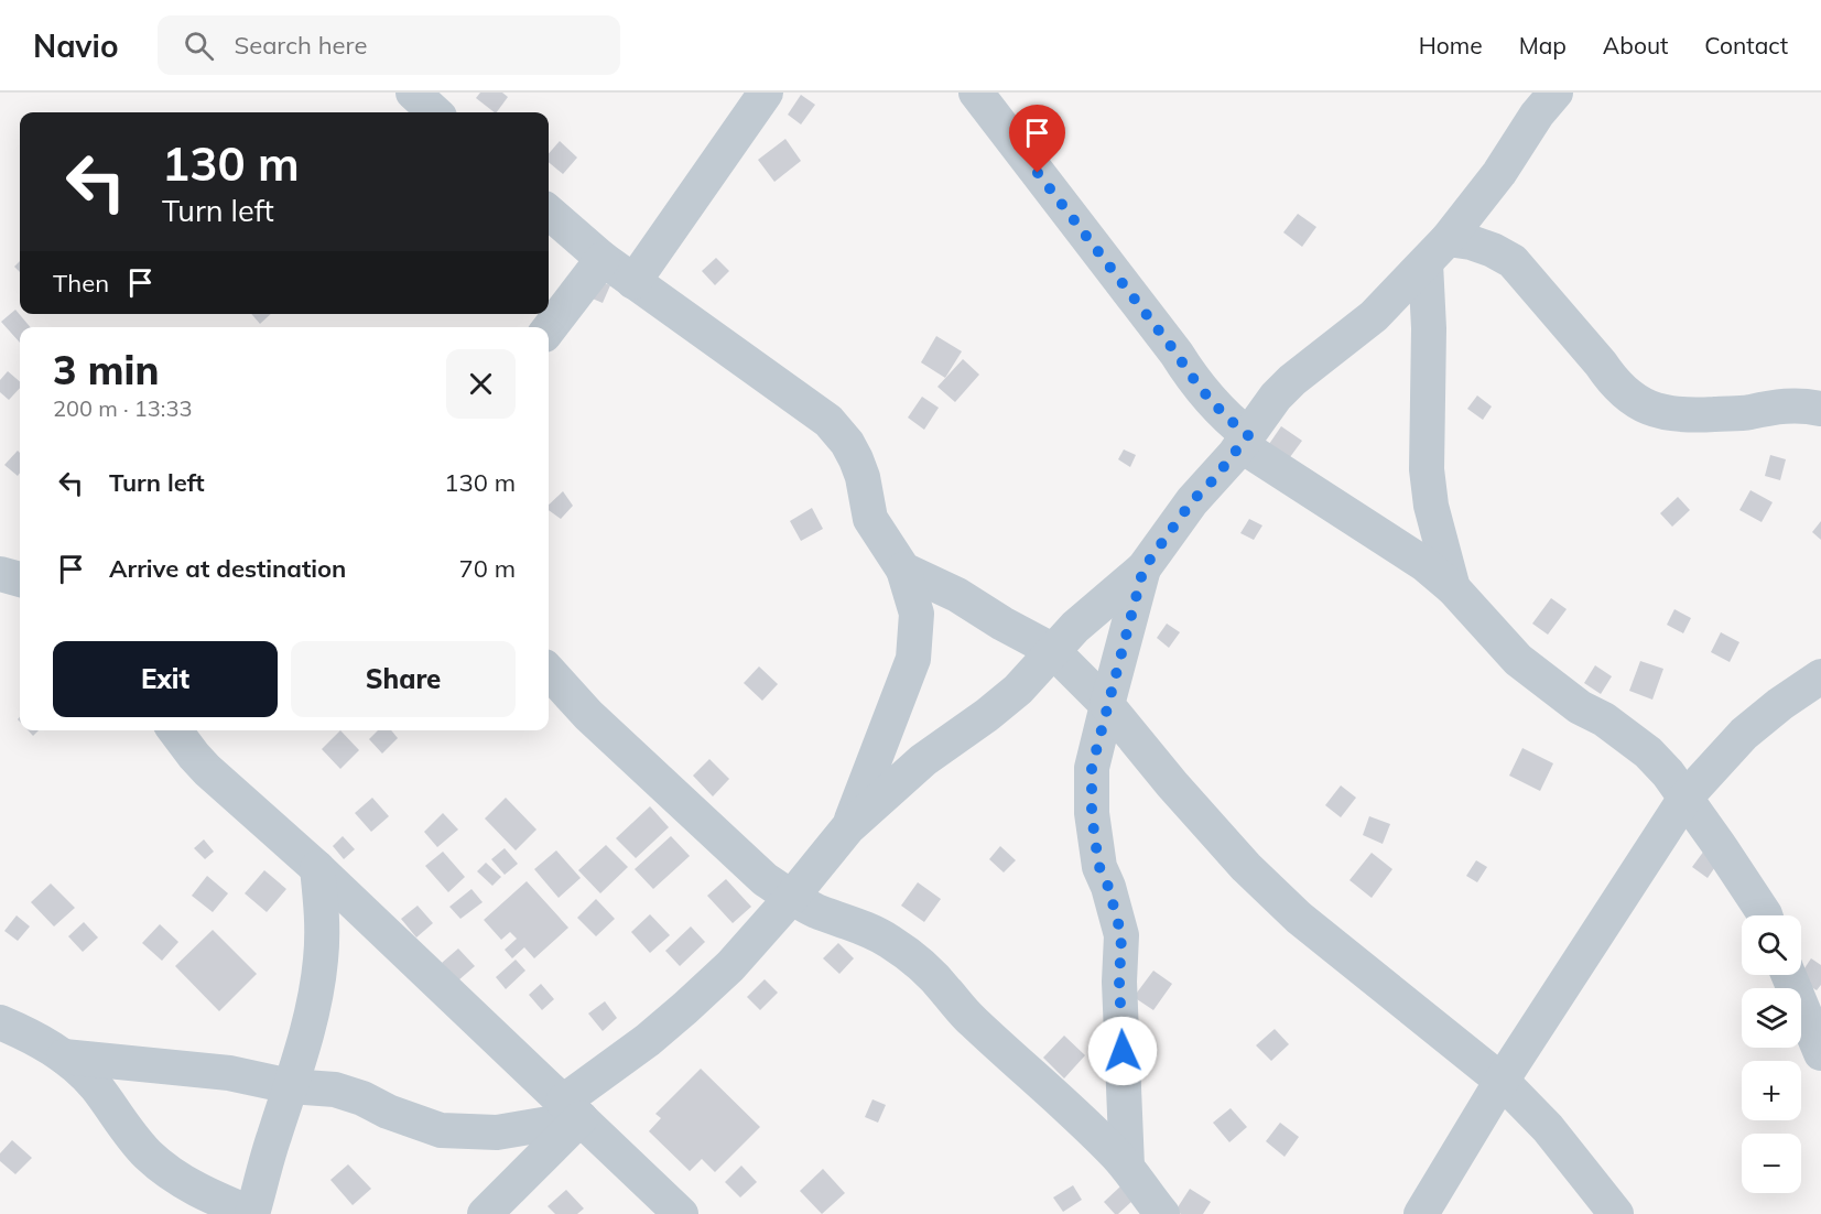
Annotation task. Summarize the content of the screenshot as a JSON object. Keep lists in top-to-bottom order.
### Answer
{
  "page": {
    "header": "Navio",
    "search": "Search here",
    "nav": [
      "Home",
      "Map",
      "About",
      "Contact"
    ],
    "turn": ["130 m", "Turn left"],
    "then": "Then",
    "heading": ["3 min", "200 m · 13:33"],
    "list": [
      {
        "name": "Turn left",
        "value": "130 m"
      },
      {
        "name": "Arrive at destination",
        "value": "70 m"
      }
    ],
    "buttons": ["Exit", "Share"],
    "map_buttons": ["+", "−"]
  }
}
